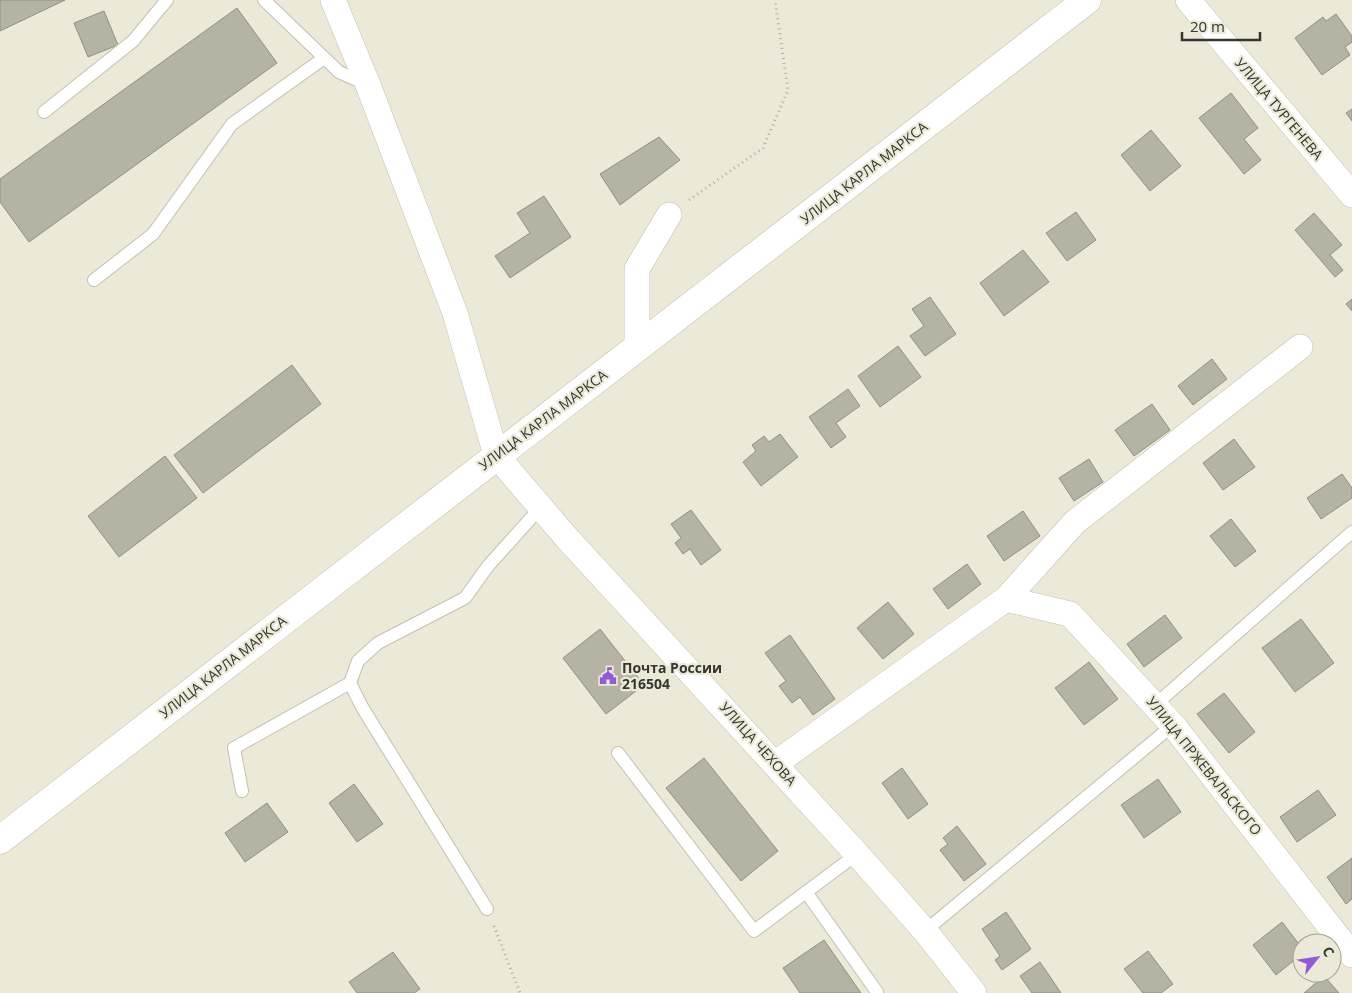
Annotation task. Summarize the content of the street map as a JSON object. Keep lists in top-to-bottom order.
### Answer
{
  "streets": {
    "main road": ["УЛИЦА КАРЛА МАРКСА"],
    "street": ["УЛИЦА ТУРГЕНЕВА", "УЛИЦА ЧЕХОВА", "УЛИЦА ПРЖЕВАЛЬСКОГО"]
  },
  "crossings": [
    ["УЛИЦА КАРЛА МАРКСА", "УЛИЦА ЧЕХОВА"]
  ],
  "places": {
    "public building": ["Почта России 216504"]
  },
  "scale_bar": "20 m",
  "north": "top right"
}
